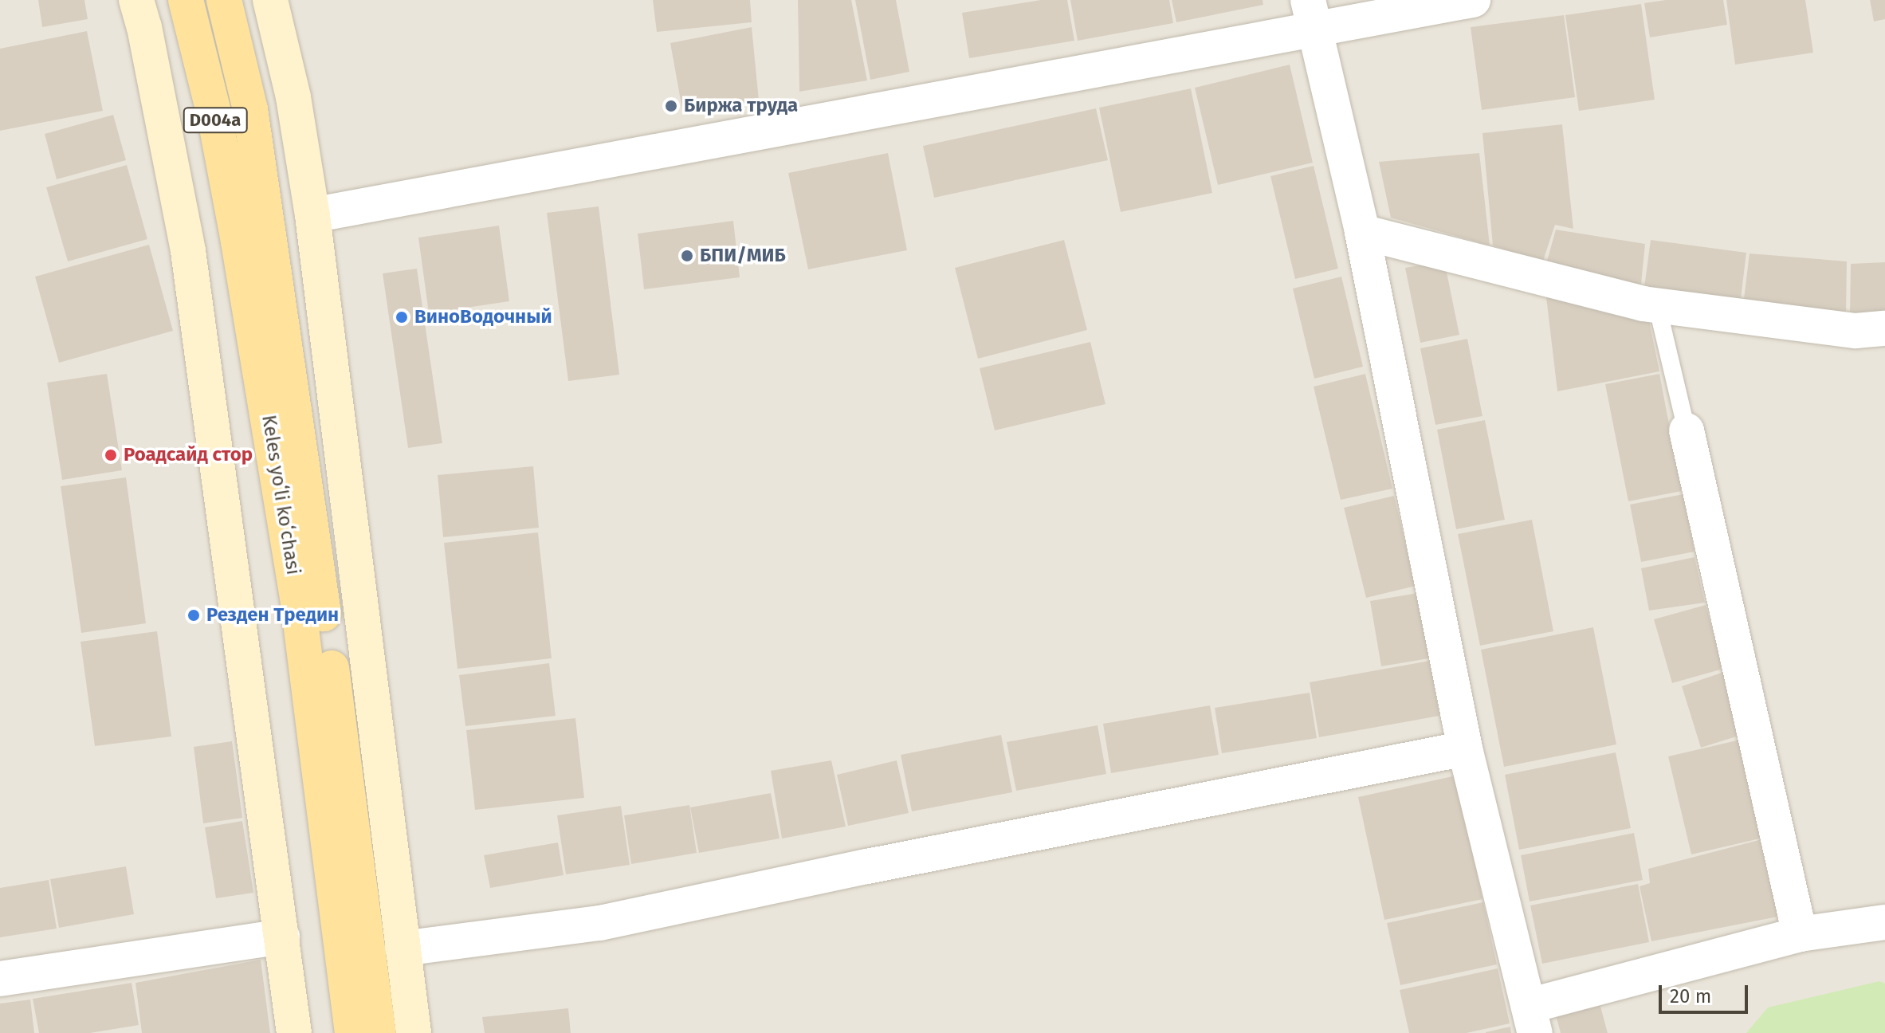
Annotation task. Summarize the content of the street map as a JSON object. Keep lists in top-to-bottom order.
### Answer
{
  "streets": {
    "main road": ["D004a", "Keles yoʻli koʻchasi"]
  },
  "places": [
    "Биржа труда",
    "БПИ/МИБ",
    "ВиноВодочный",
    "Роадсайд стор",
    "Резден Тредин"
  ],
  "scale_bar": "20 m"
}
